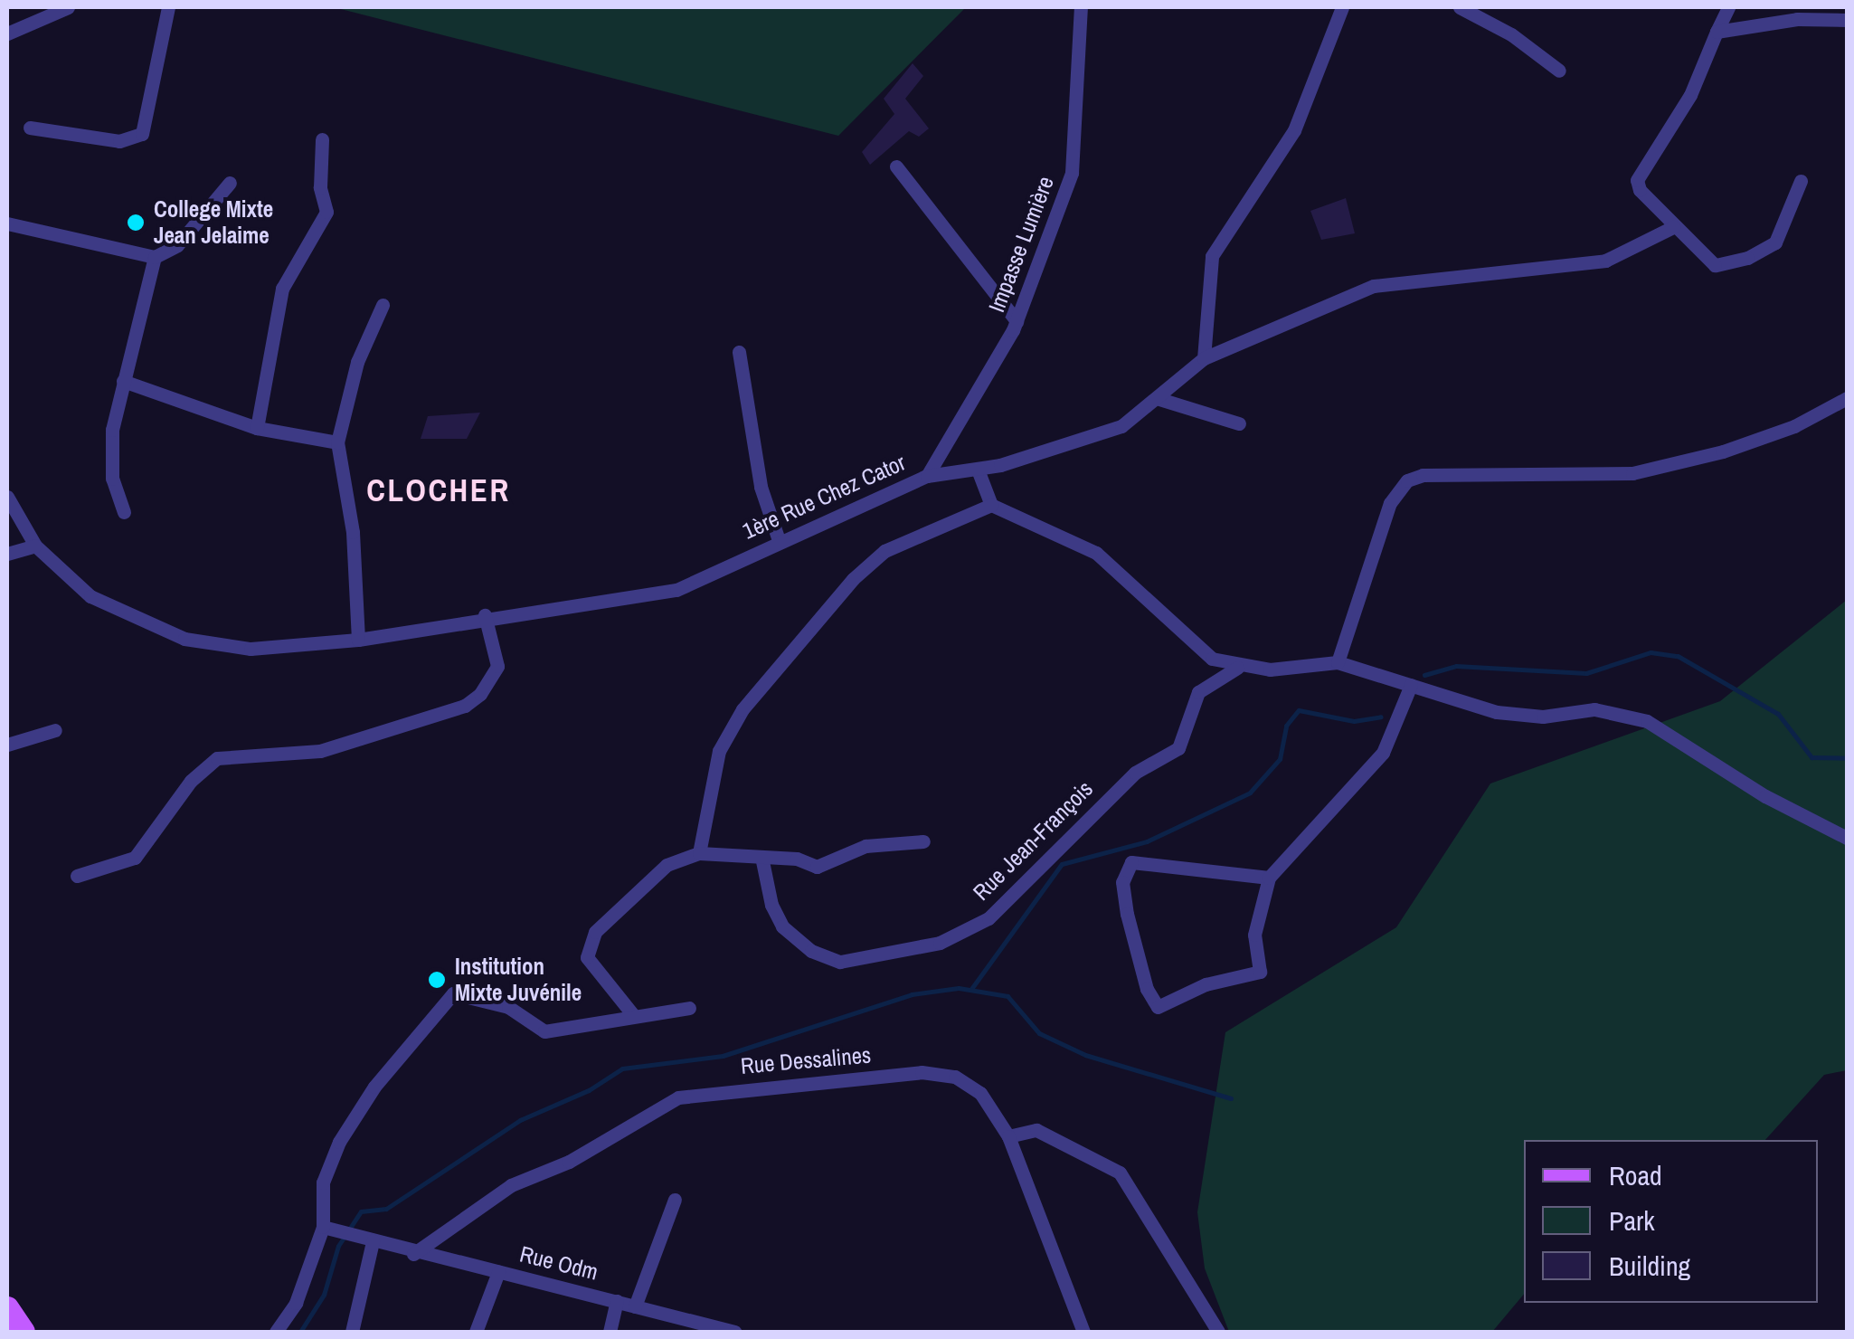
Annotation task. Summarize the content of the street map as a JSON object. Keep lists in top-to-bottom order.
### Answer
{
  "streets": {
    "street": [
      "Impasse Lumière",
      "1ère Rue Chez Cator",
      "Rue Jean-François",
      "Rue Dessalines",
      "Rue Odm"
    ]
  },
  "crossings": [
    ["Impasse Lumière", "1ère Rue Chez Cator"],
    ["Rue Dessalines", "Rue Odm"]
  ],
  "districts": ["CLOCHER"],
  "places": ["College Mixte Jean Jelaime", "Institution Mixte Juvénile"],
  "legend": ["Road", "Park", "Building"]
}
